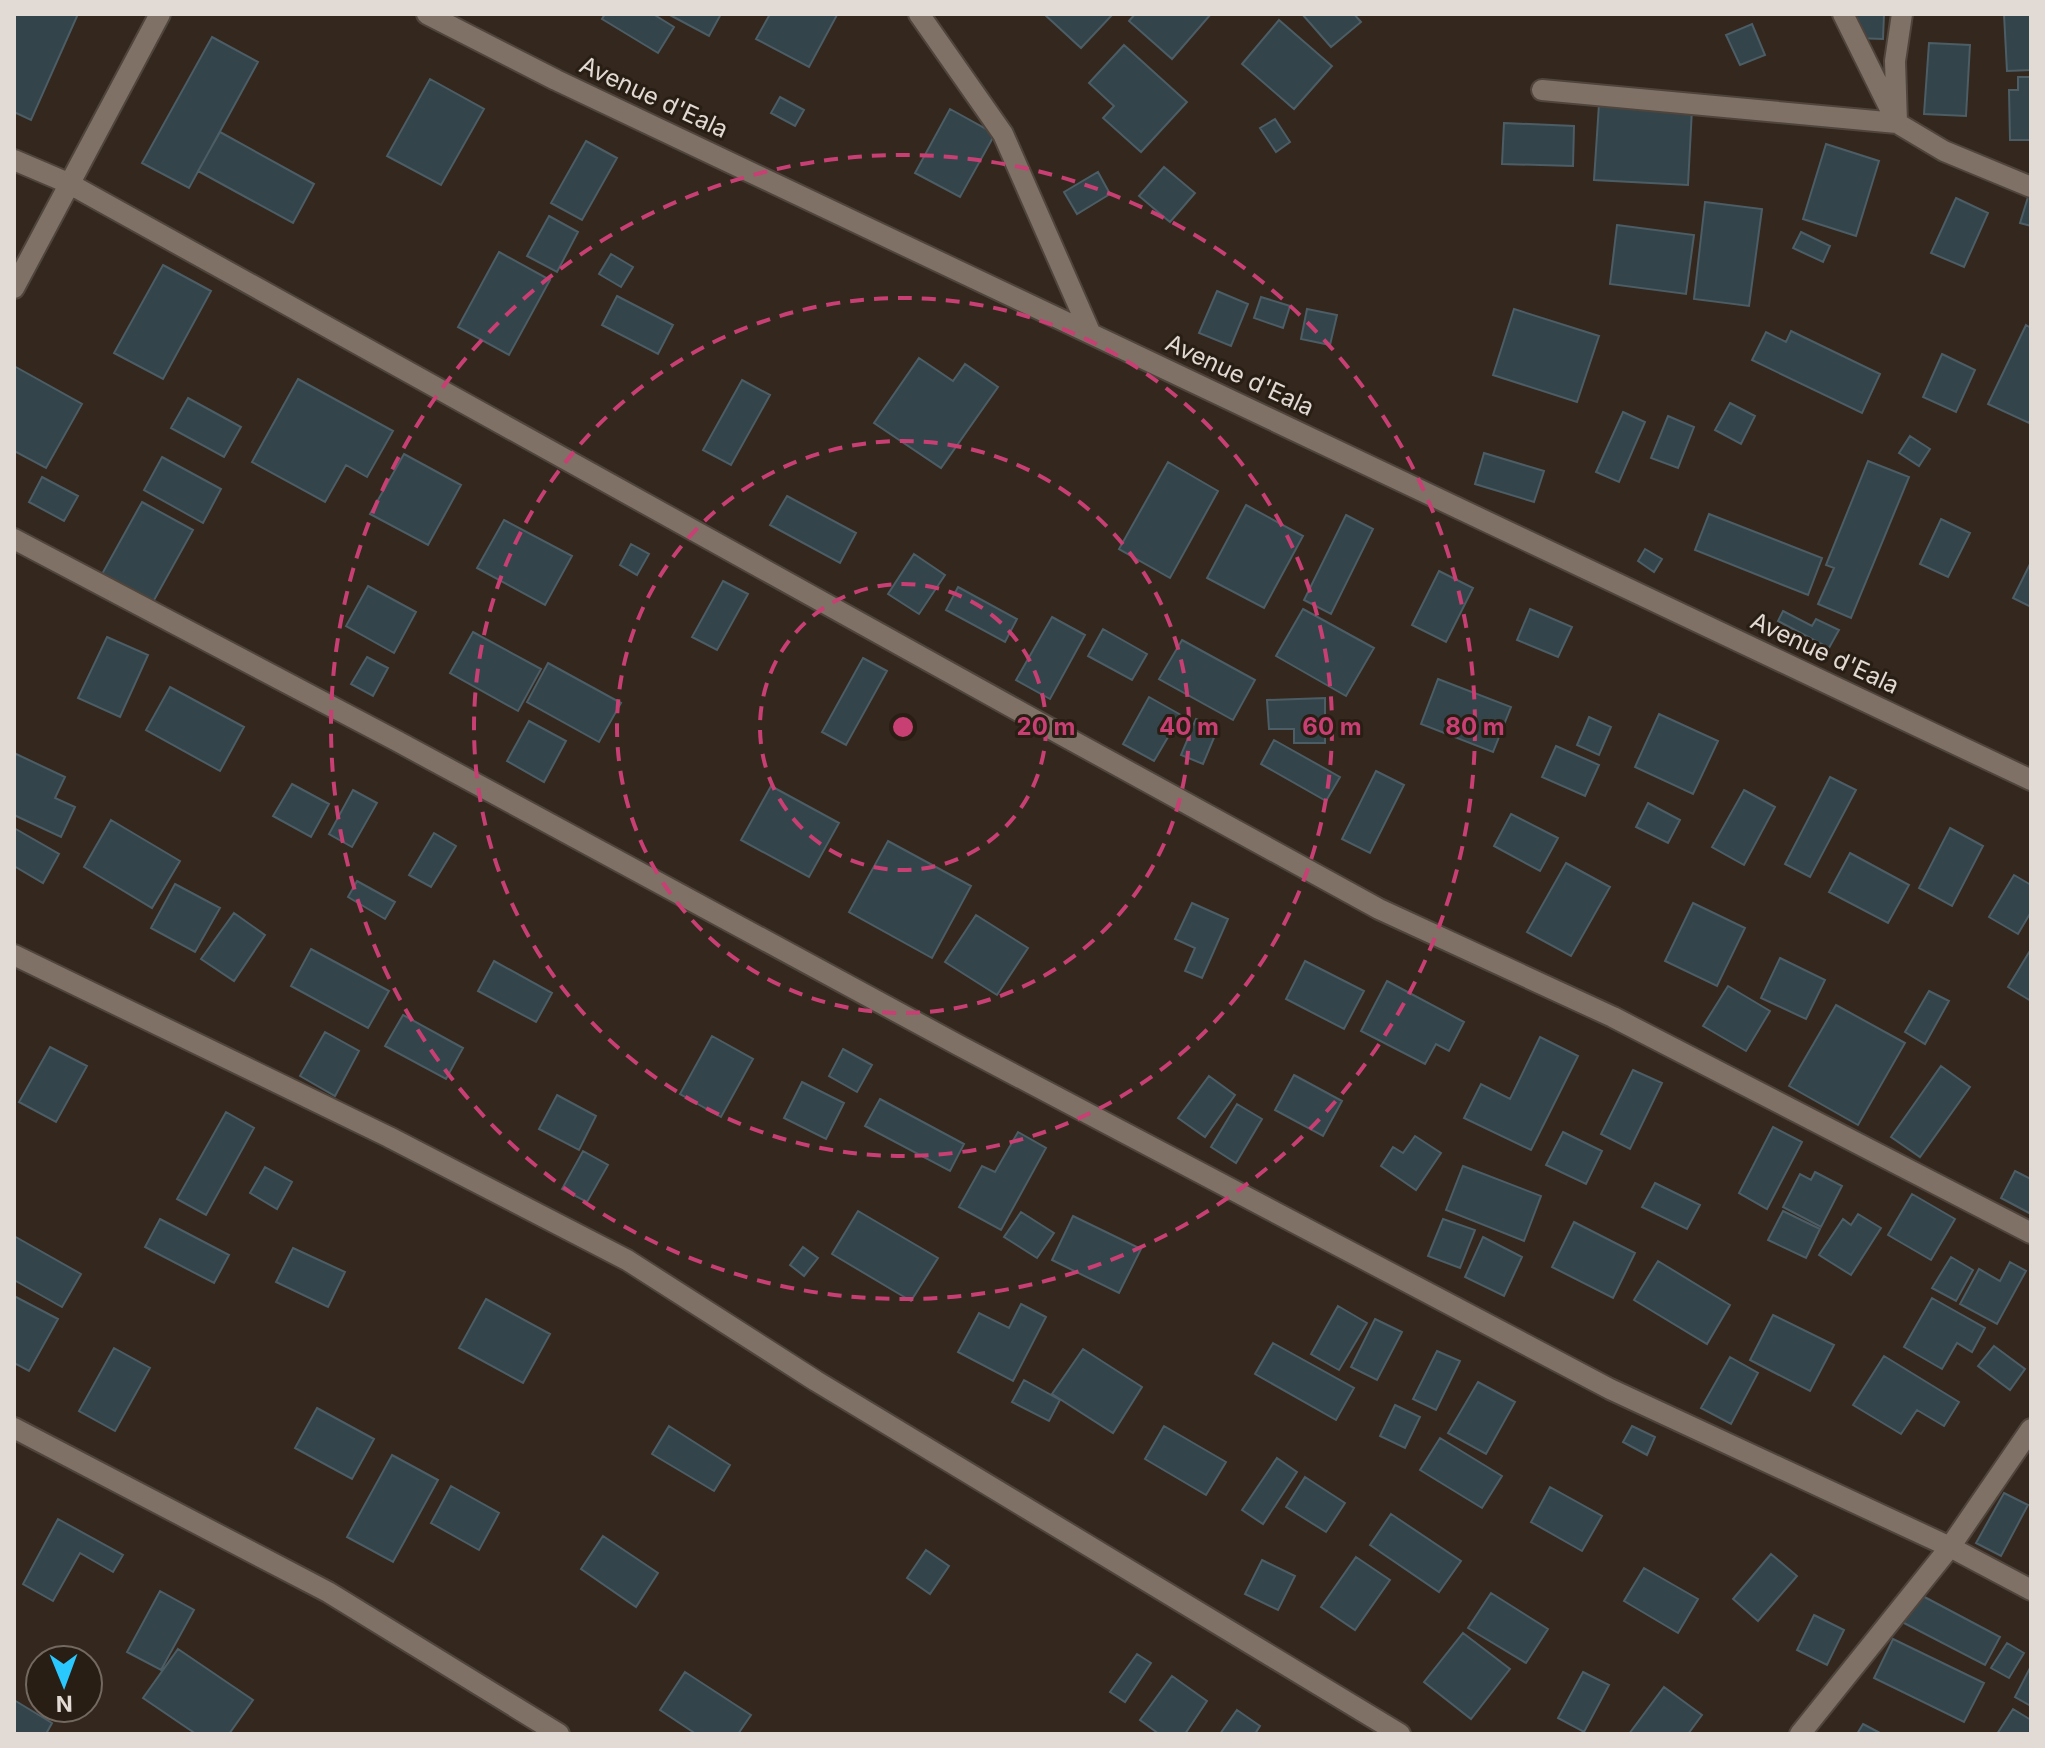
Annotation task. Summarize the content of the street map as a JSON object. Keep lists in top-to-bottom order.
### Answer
{
  "streets": {
    "street": ["Avenue d'Eala"]
  },
  "north": "bottom",
  "rings": [
    "20 m",
    "40 m",
    "60 m",
    "80 m"
  ]
}
